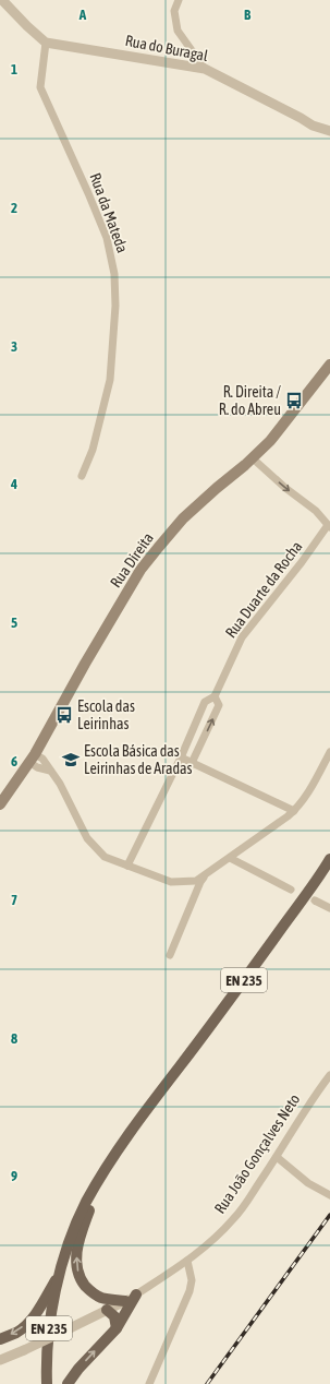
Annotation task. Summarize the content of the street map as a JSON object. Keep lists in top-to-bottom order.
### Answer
{
  "streets": {
    "main road": ["Rua Direita", "EN 235"],
    "street": [
      "Rua do Buragal",
      "Rua da Mateda",
      "Rua Duarte da Rocha",
      "Rua João Gonçalves Neto"
    ]
  },
  "crossings": [
    ["Rua do Buragal", "Rua da Mateda"]
  ],
  "places": {
    "bus stop": ["R. Direita / R. do Abreu", "Escola das Leirinhas"],
    "school or university": ["Escola Básica das Leirinhas de Aradas"]
  },
  "grid": {
    "columns": ["A", "B"],
    "rows": [
      "1",
      "2",
      "3",
      "4",
      "5",
      "6",
      "7",
      "8",
      "9"
    ]
  }
}
